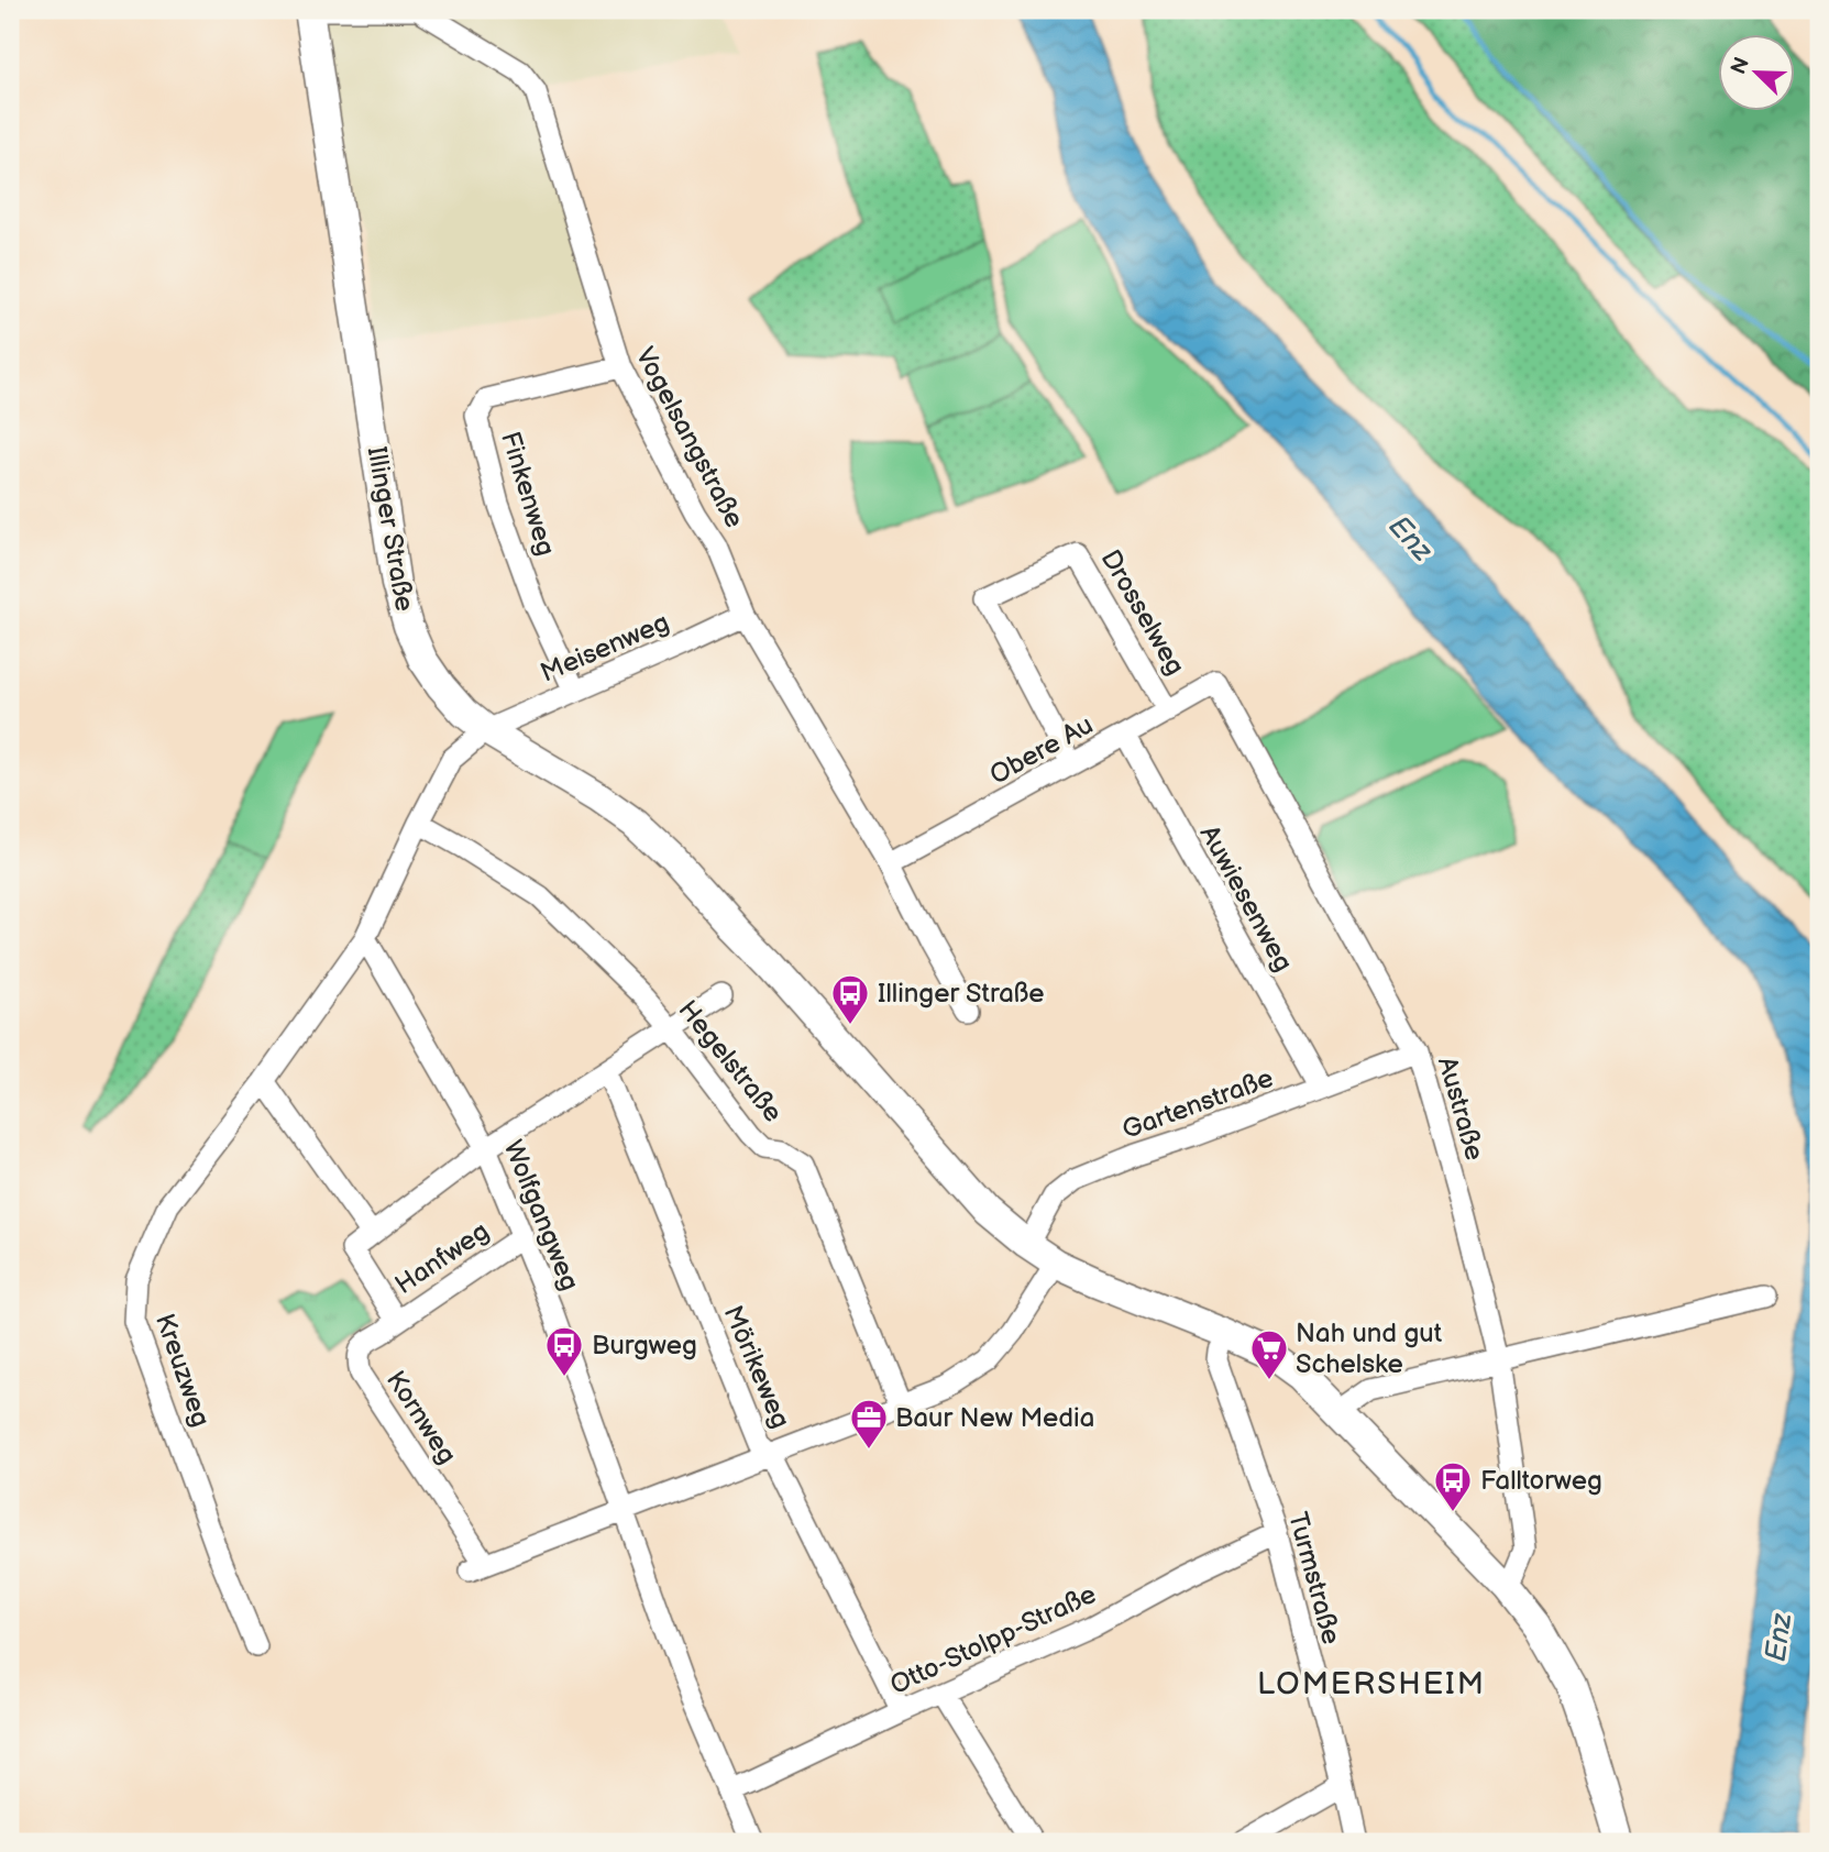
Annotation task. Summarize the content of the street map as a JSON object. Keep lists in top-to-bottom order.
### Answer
{
  "streets": {
    "street": [
      "Vogelsangstraße",
      "Finkenweg",
      "Illinger Straße",
      "Drosselweg",
      "Meisenweg",
      "Obere Au",
      "Auwiesenweg",
      "Hegelstraße",
      "Gartenstraße",
      "Austraße",
      "Wolfgangweg",
      "Hanfweg",
      "Mörikeweg",
      "Kreuzweg",
      "Kornweg",
      "Turmstraße",
      "Otto-Stolpp-Straße"
    ]
  },
  "crossings": [
    ["Vogelsangstraße", "Finkenweg"],
    ["Vogelsangstraße", "Illinger Straße"],
    ["Vogelsangstraße", "Meisenweg"],
    ["Vogelsangstraße", "Obere Au"],
    ["Finkenweg", "Meisenweg"],
    ["Illinger Straße", "Meisenweg"],
    ["Illinger Straße", "Gartenstraße"],
    ["Illinger Straße", "Austraße"],
    ["Illinger Straße", "Turmstraße"],
    ["Drosselweg", "Obere Au"],
    ["Obere Au", "Auwiesenweg"],
    ["Obere Au", "Austraße"],
    ["Auwiesenweg", "Gartenstraße"],
    ["Gartenstraße", "Austraße"],
    ["Wolfgangweg", "Hanfweg"],
    ["Wolfgangweg", "Kreuzweg"],
    ["Wolfgangweg", "Kornweg"],
    ["Wolfgangweg", "Otto-Stolpp-Straße"],
    ["Hanfweg", "Kornweg"],
    ["Mörikeweg", "Otto-Stolpp-Straße"],
    ["Turmstraße", "Otto-Stolpp-Straße"]
  ],
  "districts": ["LOMERSHEIM"],
  "water": ["Enz"],
  "places": {
    "bus stop": ["Illinger Straße", "Burgweg", "Falltorweg"],
    "supermarket": ["Nah und gut Schelske"],
    "office": ["Baur New Media"]
  },
  "north": "top left"
}
